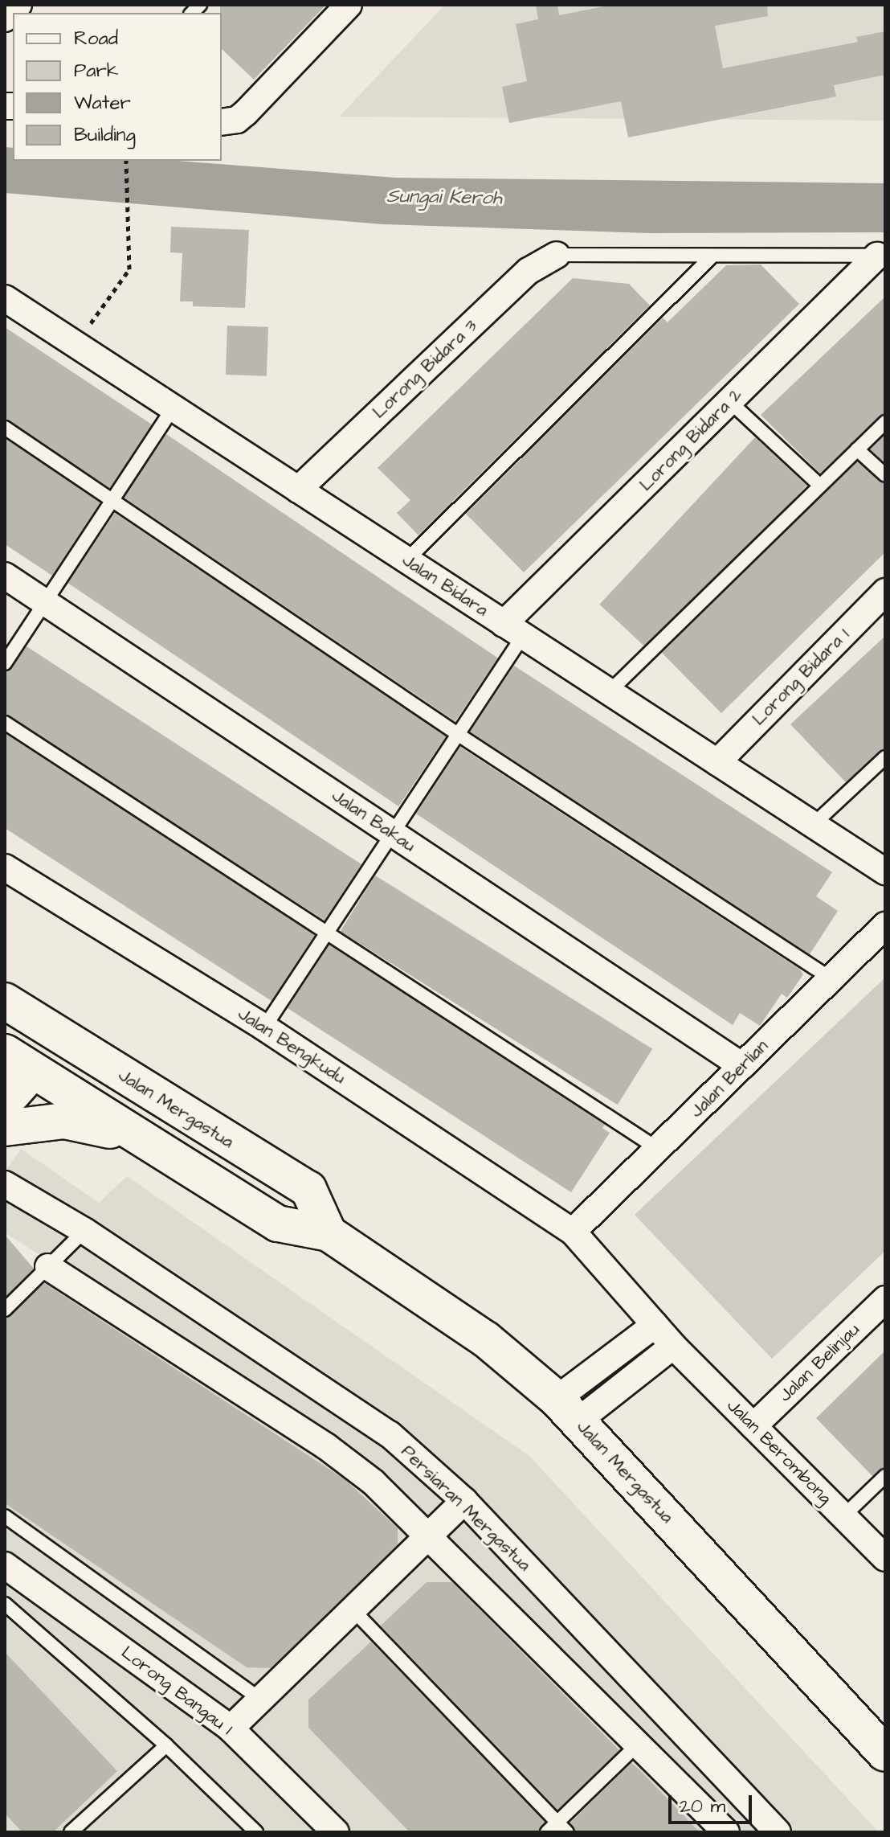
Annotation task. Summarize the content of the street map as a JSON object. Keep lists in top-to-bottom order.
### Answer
{
  "streets": {
    "main road": ["Jalan Mergastua"],
    "street": [
      "Lorong Bidara 3",
      "Lorong Bidara 2",
      "Jalan Bidara",
      "Lorong Bidara 1",
      "Jalan Bakau",
      "Jalan Bengkudu",
      "Jalan Berlian",
      "Jalan Belinjau",
      "Jalan Berombong",
      "Persiaran Mergastua",
      "Lorong Bangau 1"
    ]
  },
  "crossings": [
    ["Lorong Bidara 3", "Jalan Bidara"],
    ["Lorong Bidara 2", "Jalan Bidara"],
    ["Jalan Bidara", "Lorong Bidara 1"],
    ["Jalan Bakau", "Jalan Berlian"],
    ["Jalan Bengkudu", "Jalan Berlian"],
    ["Jalan Bengkudu", "Jalan Berombong"],
    ["Jalan Berlian", "Jalan Berombong"],
    ["Jalan Belinjau", "Jalan Berombong"]
  ],
  "water": ["Sungai Keroh"],
  "legend": [
    "Road",
    "Park",
    "Water",
    "Building"
  ],
  "scale_bar": "20 m"
}
